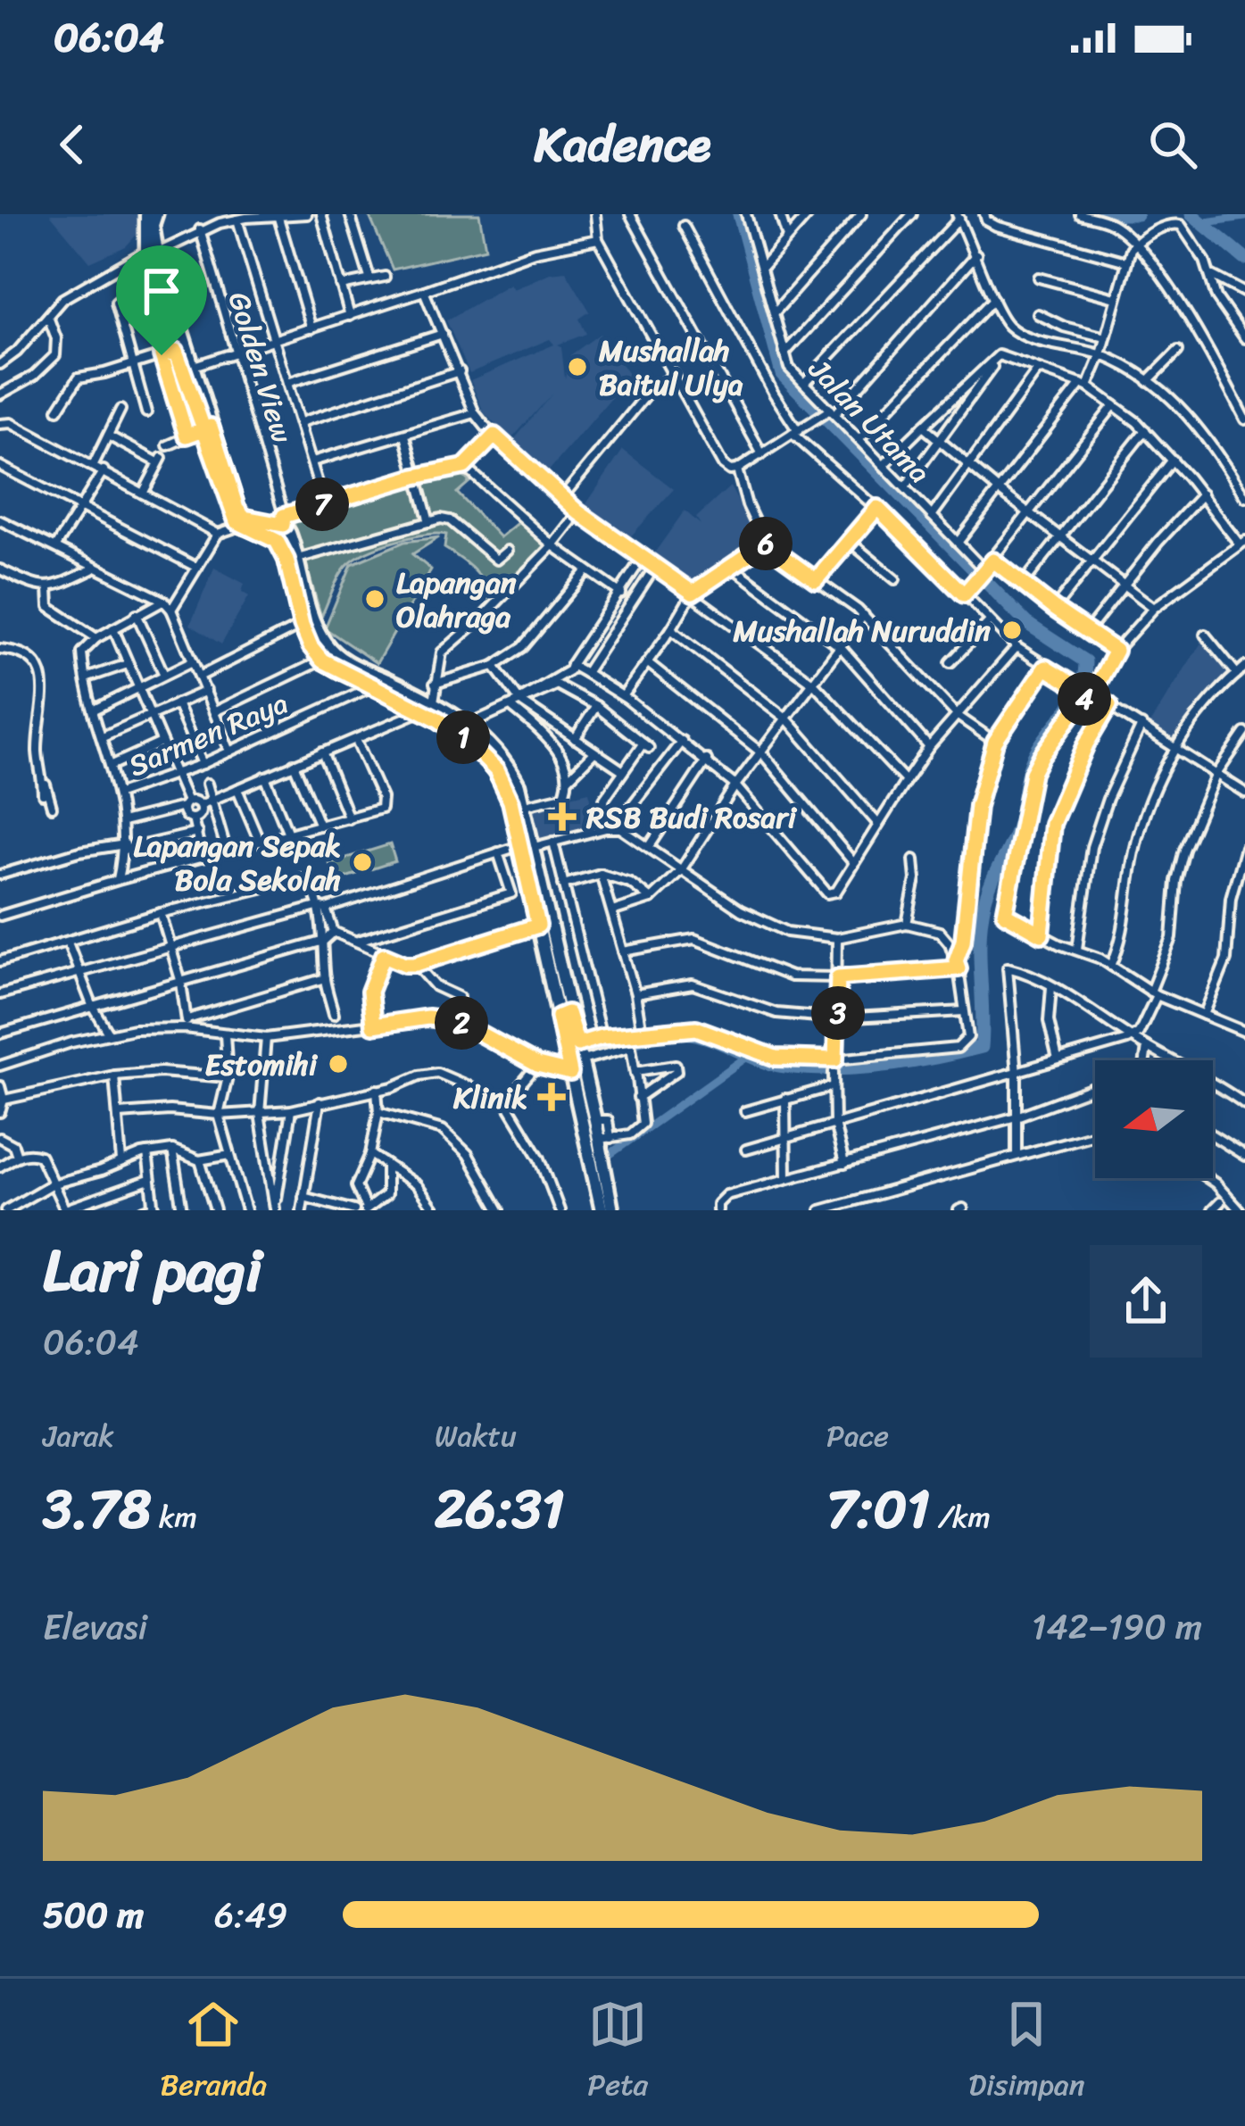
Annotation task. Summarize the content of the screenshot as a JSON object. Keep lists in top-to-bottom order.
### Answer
{
  "streets": {
    "street": ["Golden View", "Jalan Utama", "Sarmen Raya"]
  },
  "places": {
    "other": [
      "Mushallah Baitul Ulya",
      "Lapangan Olahraga",
      "Mushallah Nuruddin",
      "Lapangan Sepak Bola Sekolah",
      "Estomihi"
    ],
    "health": ["RSB Budi Rosari", "Klinik"]
  },
  "north": "left",
  "page": {
    "status": "06:04",
    "header": "Kadence",
    "pins": [
      "7",
      "6",
      "4",
      "1",
      "3",
      "2"
    ],
    "heading": ["Lari pagi", "06:04"],
    "stats": [
      ["Jarak", "3.78 km"],
      ["Waktu", "26:31"],
      ["Pace", "7:01 /km"]
    ],
    "chart": ["Elevasi", "142–190 m"],
    "list": [
      {
        "name": "500 m",
        "note": "6:49"
      }
    ],
    "tabs": ["Beranda", "Peta", "Disimpan"]
  }
}
